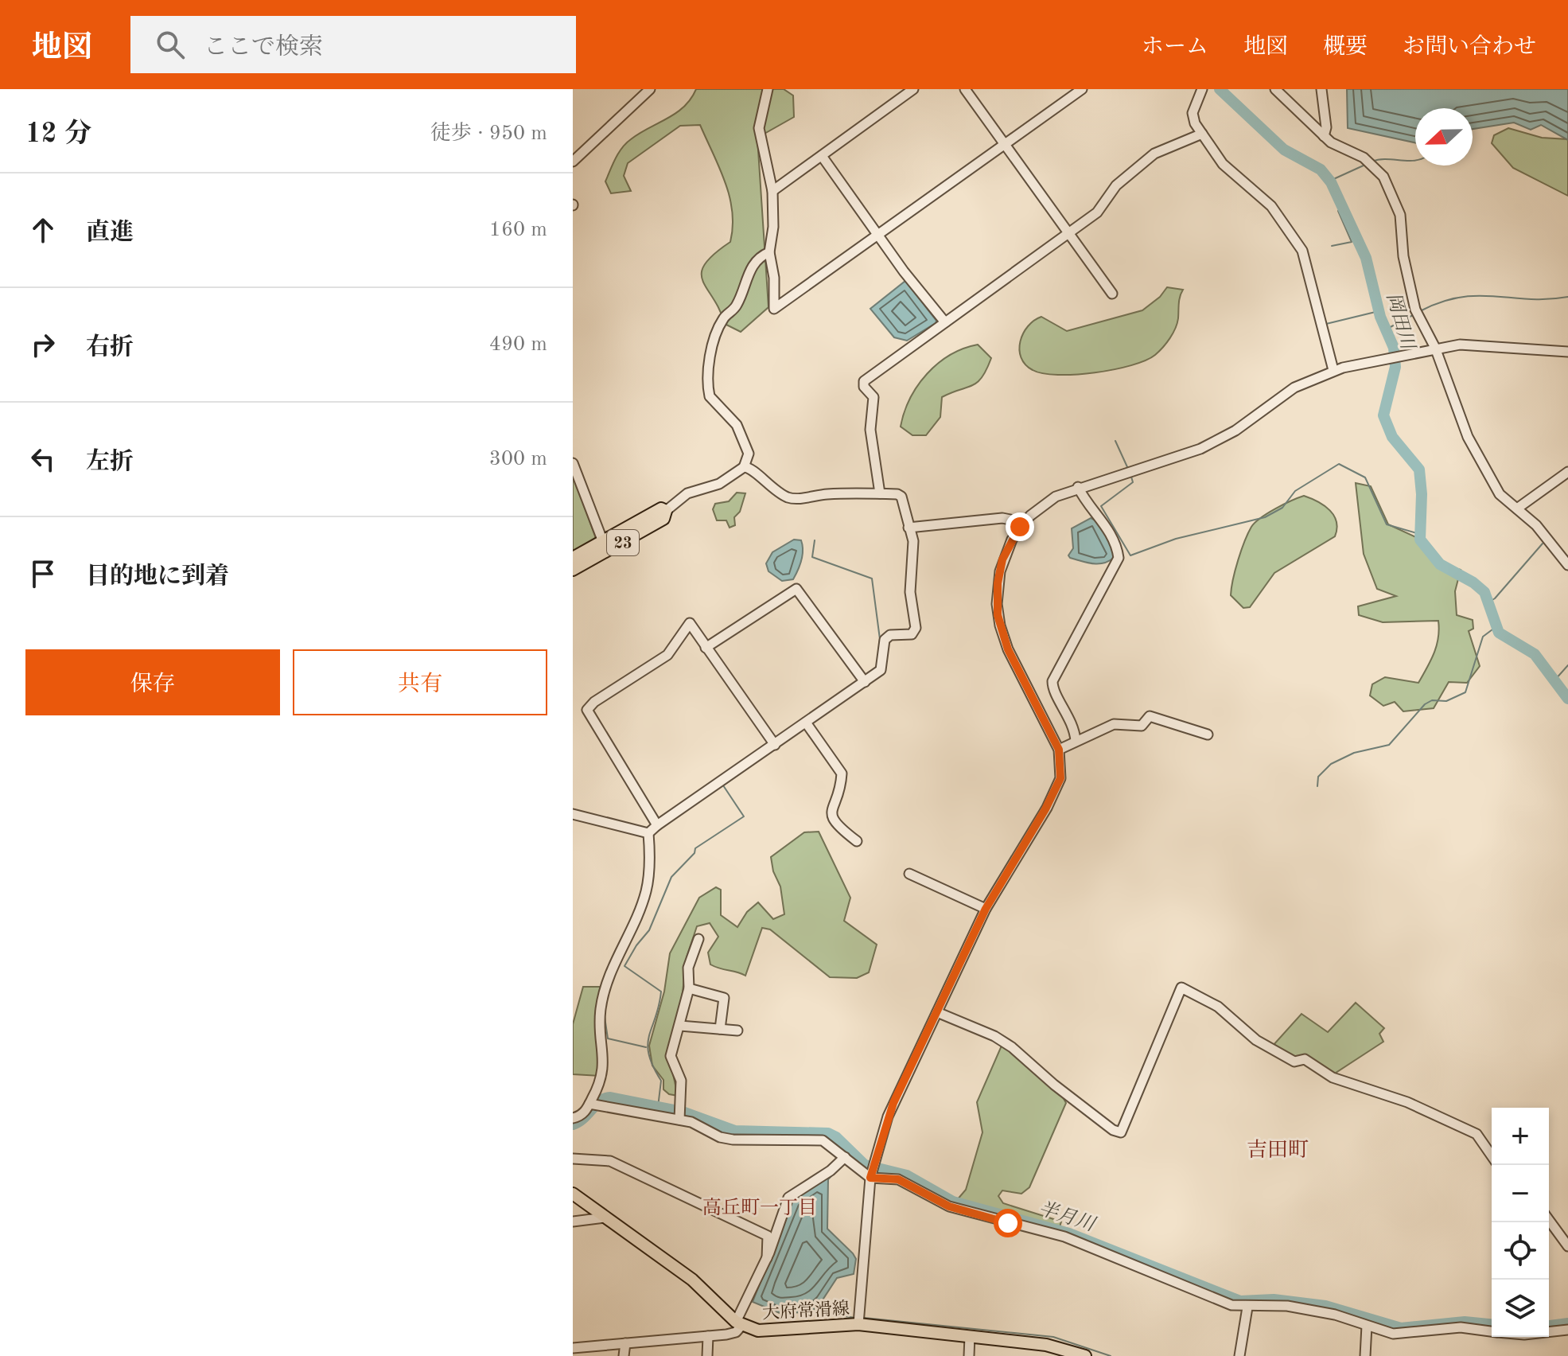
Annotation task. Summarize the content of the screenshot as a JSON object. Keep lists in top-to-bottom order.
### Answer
{
  "streets": {
    "main road": ["23", "大府常滑線"]
  },
  "districts": ["吉田町", "高丘町一丁目"],
  "water": ["岡田川", "半月川"],
  "north": "left",
  "page": {
    "header": "地図",
    "search": "ここで検索",
    "nav": [
      "ホーム",
      "地図",
      "概要",
      "お問い合わせ"
    ],
    "heading": ["12 分", "徒歩 · 950 m"],
    "list": [
      ["直進", "160 m"],
      ["右折", "490 m"],
      ["左折", "300 m"],
      "目的地に到着"
    ],
    "buttons": ["保存", "共有"],
    "map_buttons": ["+", "−"]
  }
}
